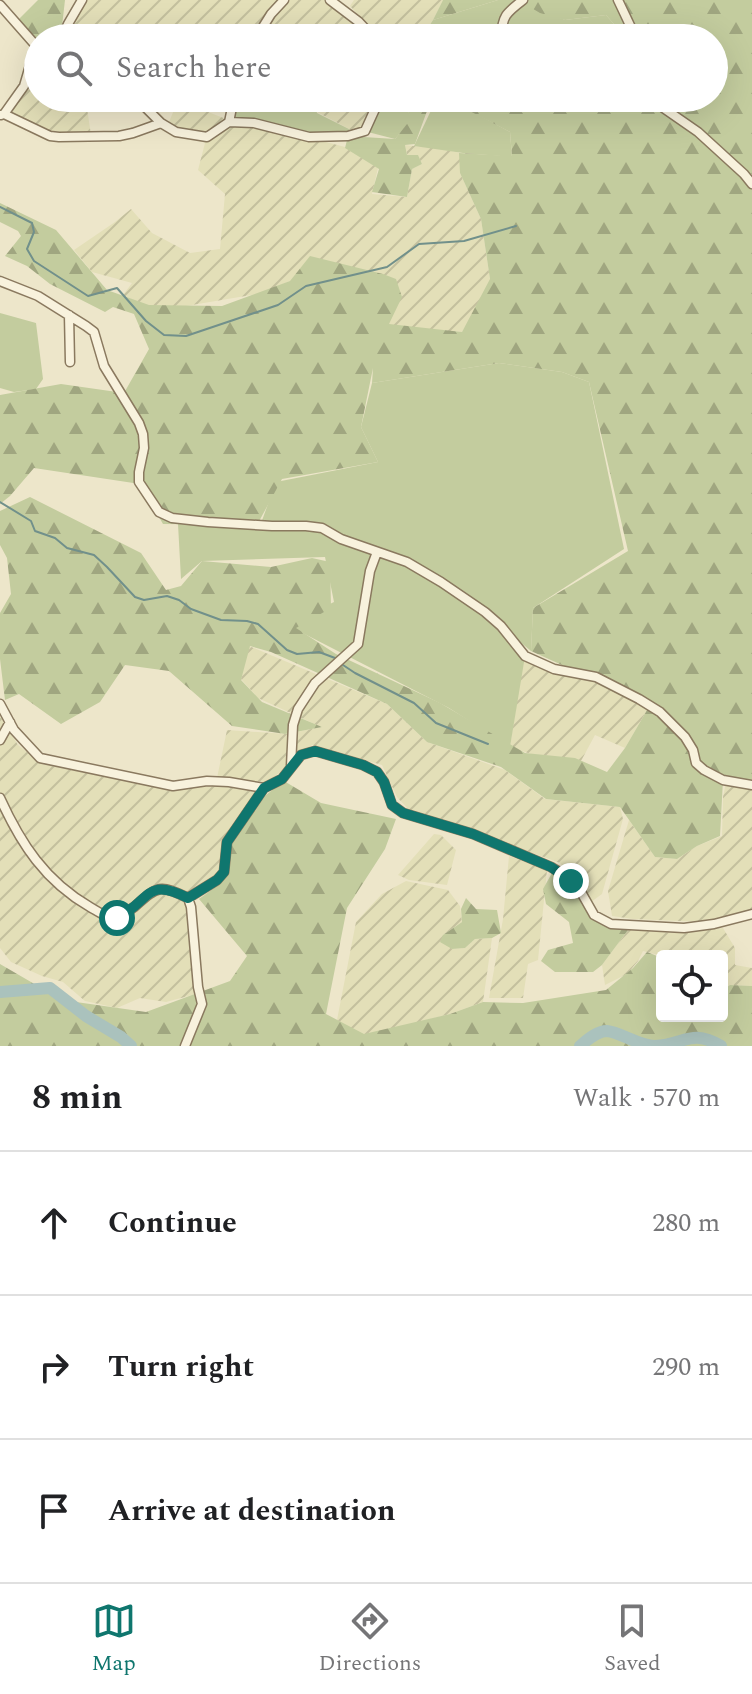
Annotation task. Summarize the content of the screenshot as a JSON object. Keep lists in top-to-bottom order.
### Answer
{
  "page": {
    "search": "Search here",
    "heading": ["8 min", "Walk · 570 m"],
    "list": [
      ["Continue", "280 m"],
      ["Turn right", "290 m"],
      "Arrive at destination"
    ],
    "nav": ["Map", "Directions", "Saved"]
  }
}
